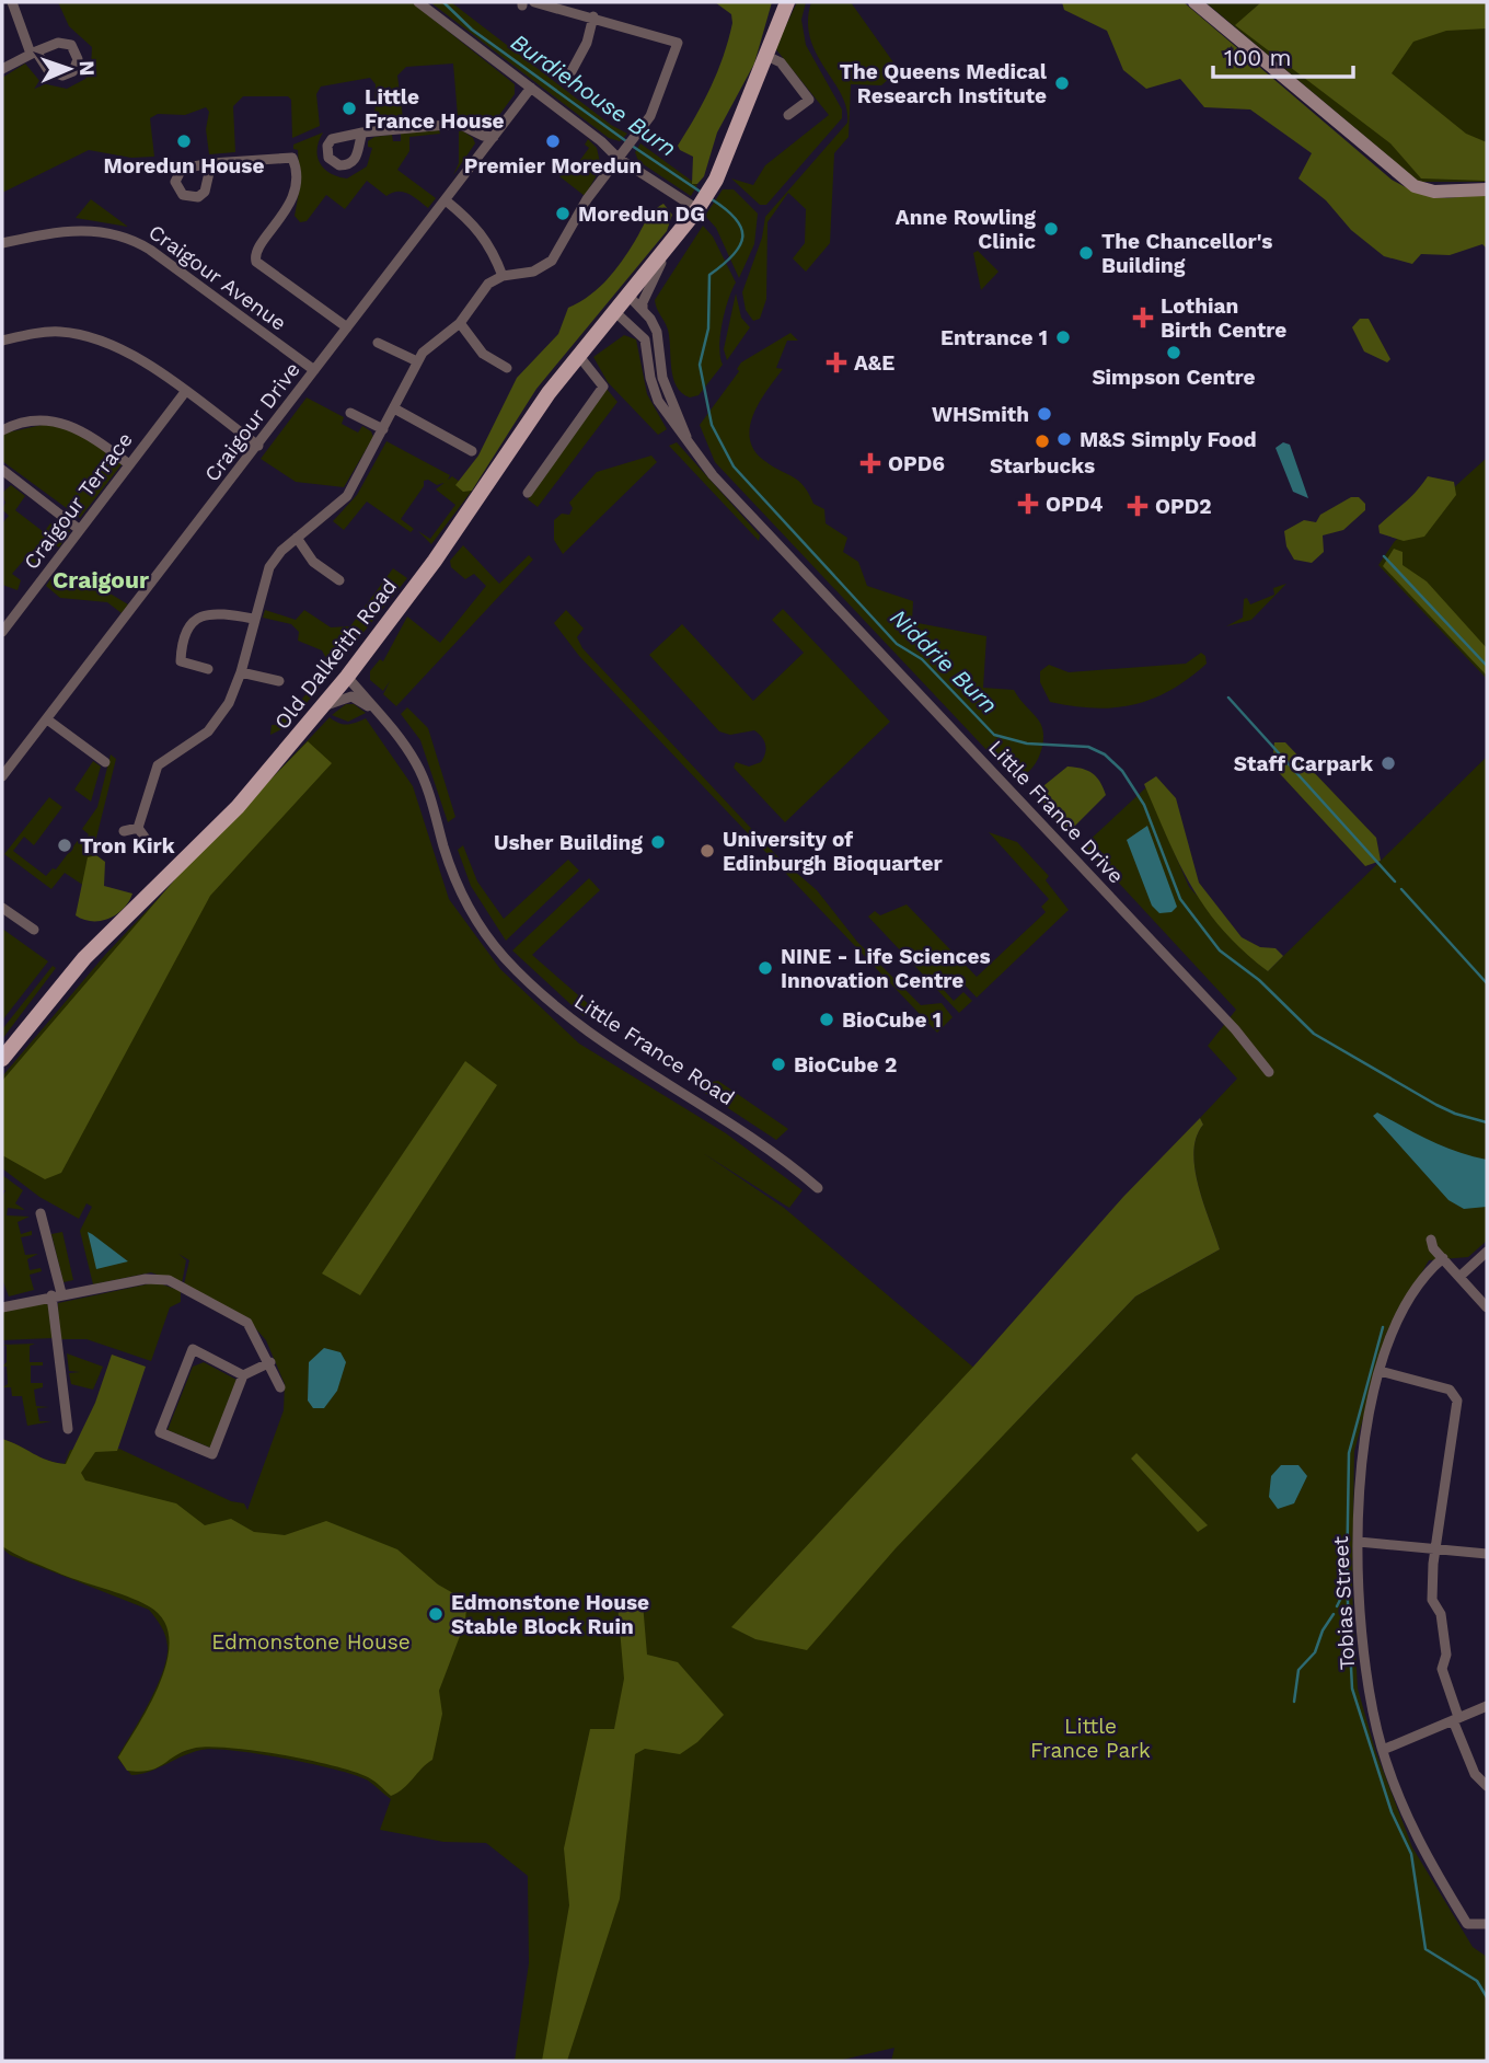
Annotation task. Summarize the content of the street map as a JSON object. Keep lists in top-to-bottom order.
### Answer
{
  "streets": {
    "main road": ["Old Dalkeith Road"],
    "street": [
      "Craigour Avenue",
      "Craigour Drive",
      "Craigour Terrace",
      "Little France Drive",
      "Little France Road",
      "Tobias Street"
    ]
  },
  "crossings": [
    ["Craigour Avenue", "Craigour Drive"],
    ["Old Dalkeith Road", "Little France Drive"],
    ["Old Dalkeith Road", "Little France Road"]
  ],
  "districts": ["Craigour"],
  "water": ["Burdiehouse Burn", "Niddrie Burn"],
  "parks": ["Edmonstone House", "Little France Park"],
  "places": {
    "other": [
      "The Queens Medical Research Institute",
      "Little France House",
      "Moredun House",
      "Premier Moredun",
      "Moredun DG",
      "Anne Rowling Clinic",
      "The Chancellor's Building",
      "Entrance 1",
      "Simpson Centre",
      "WHSmith",
      "M&S Simply Food",
      "Starbucks",
      "Staff Carpark",
      "Usher Building",
      "Tron Kirk",
      "University of Edinburgh Bioquarter",
      "NINE - Life Sciences Innovation Centre",
      "BioCube 1",
      "BioCube 2",
      "Edmonstone House Stable Block Ruin"
    ],
    "health": [
      "Lothian Birth Centre",
      "A&E",
      "OPD6",
      "OPD4",
      "OPD2"
    ]
  },
  "scale_bar": "100 m",
  "north": "right"
}
